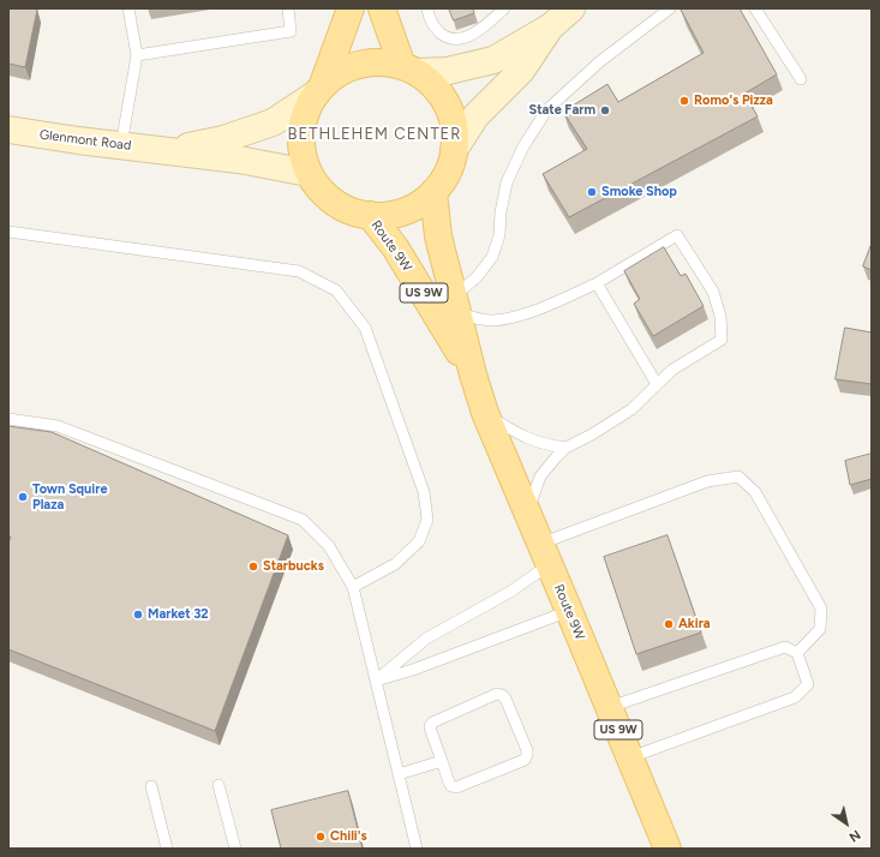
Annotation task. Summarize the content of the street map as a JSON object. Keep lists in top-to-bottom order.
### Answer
{
  "streets": {
    "main road": ["Glenmont Road", "Route 9W", "US 9W"]
  },
  "crossings": [
    ["Glenmont Road", "Route 9W"]
  ],
  "districts": ["BETHLEHEM CENTER"],
  "places": [
    "Romo's Pizza",
    "State Farm",
    "Smoke Shop",
    "Town Squire Plaza",
    "Starbucks",
    "Market 32",
    "Akira",
    "Chili's"
  ],
  "north": "bottom right"
}
